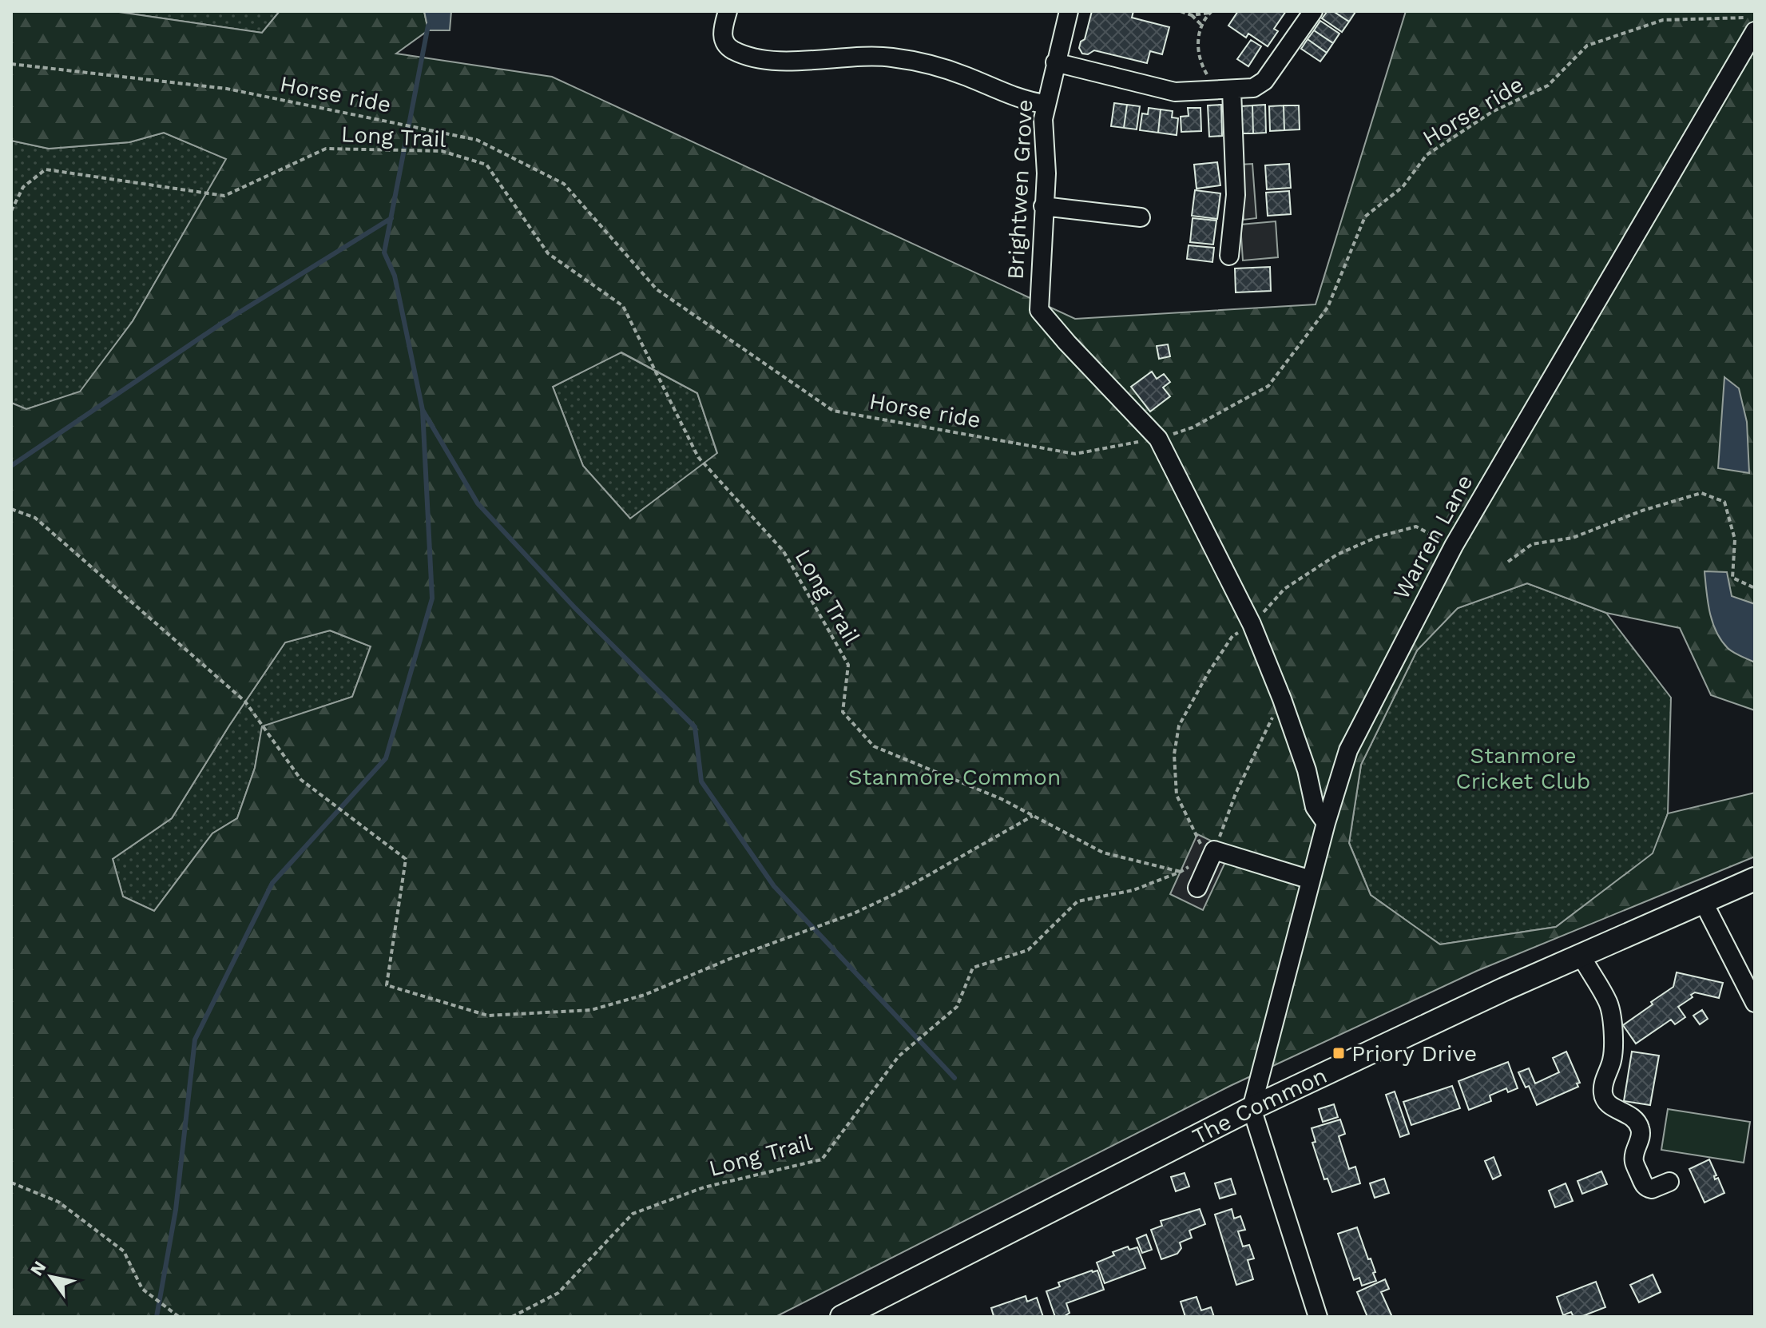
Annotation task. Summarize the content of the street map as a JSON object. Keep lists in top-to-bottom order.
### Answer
{
  "streets": {
    "main road": ["The Common"],
    "street": ["Brightwen Grove", "Warren Lane"],
    "path": ["Horse ride", "Long Trail"]
  },
  "crossings": [
    ["Horse ride", "Brightwen Grove"],
    ["Warren Lane", "The Common"]
  ],
  "parks": ["Stanmore Cricket Club", "Stanmore Common"],
  "places": {
    "transit": ["Priory Drive"]
  },
  "north": "top left"
}
